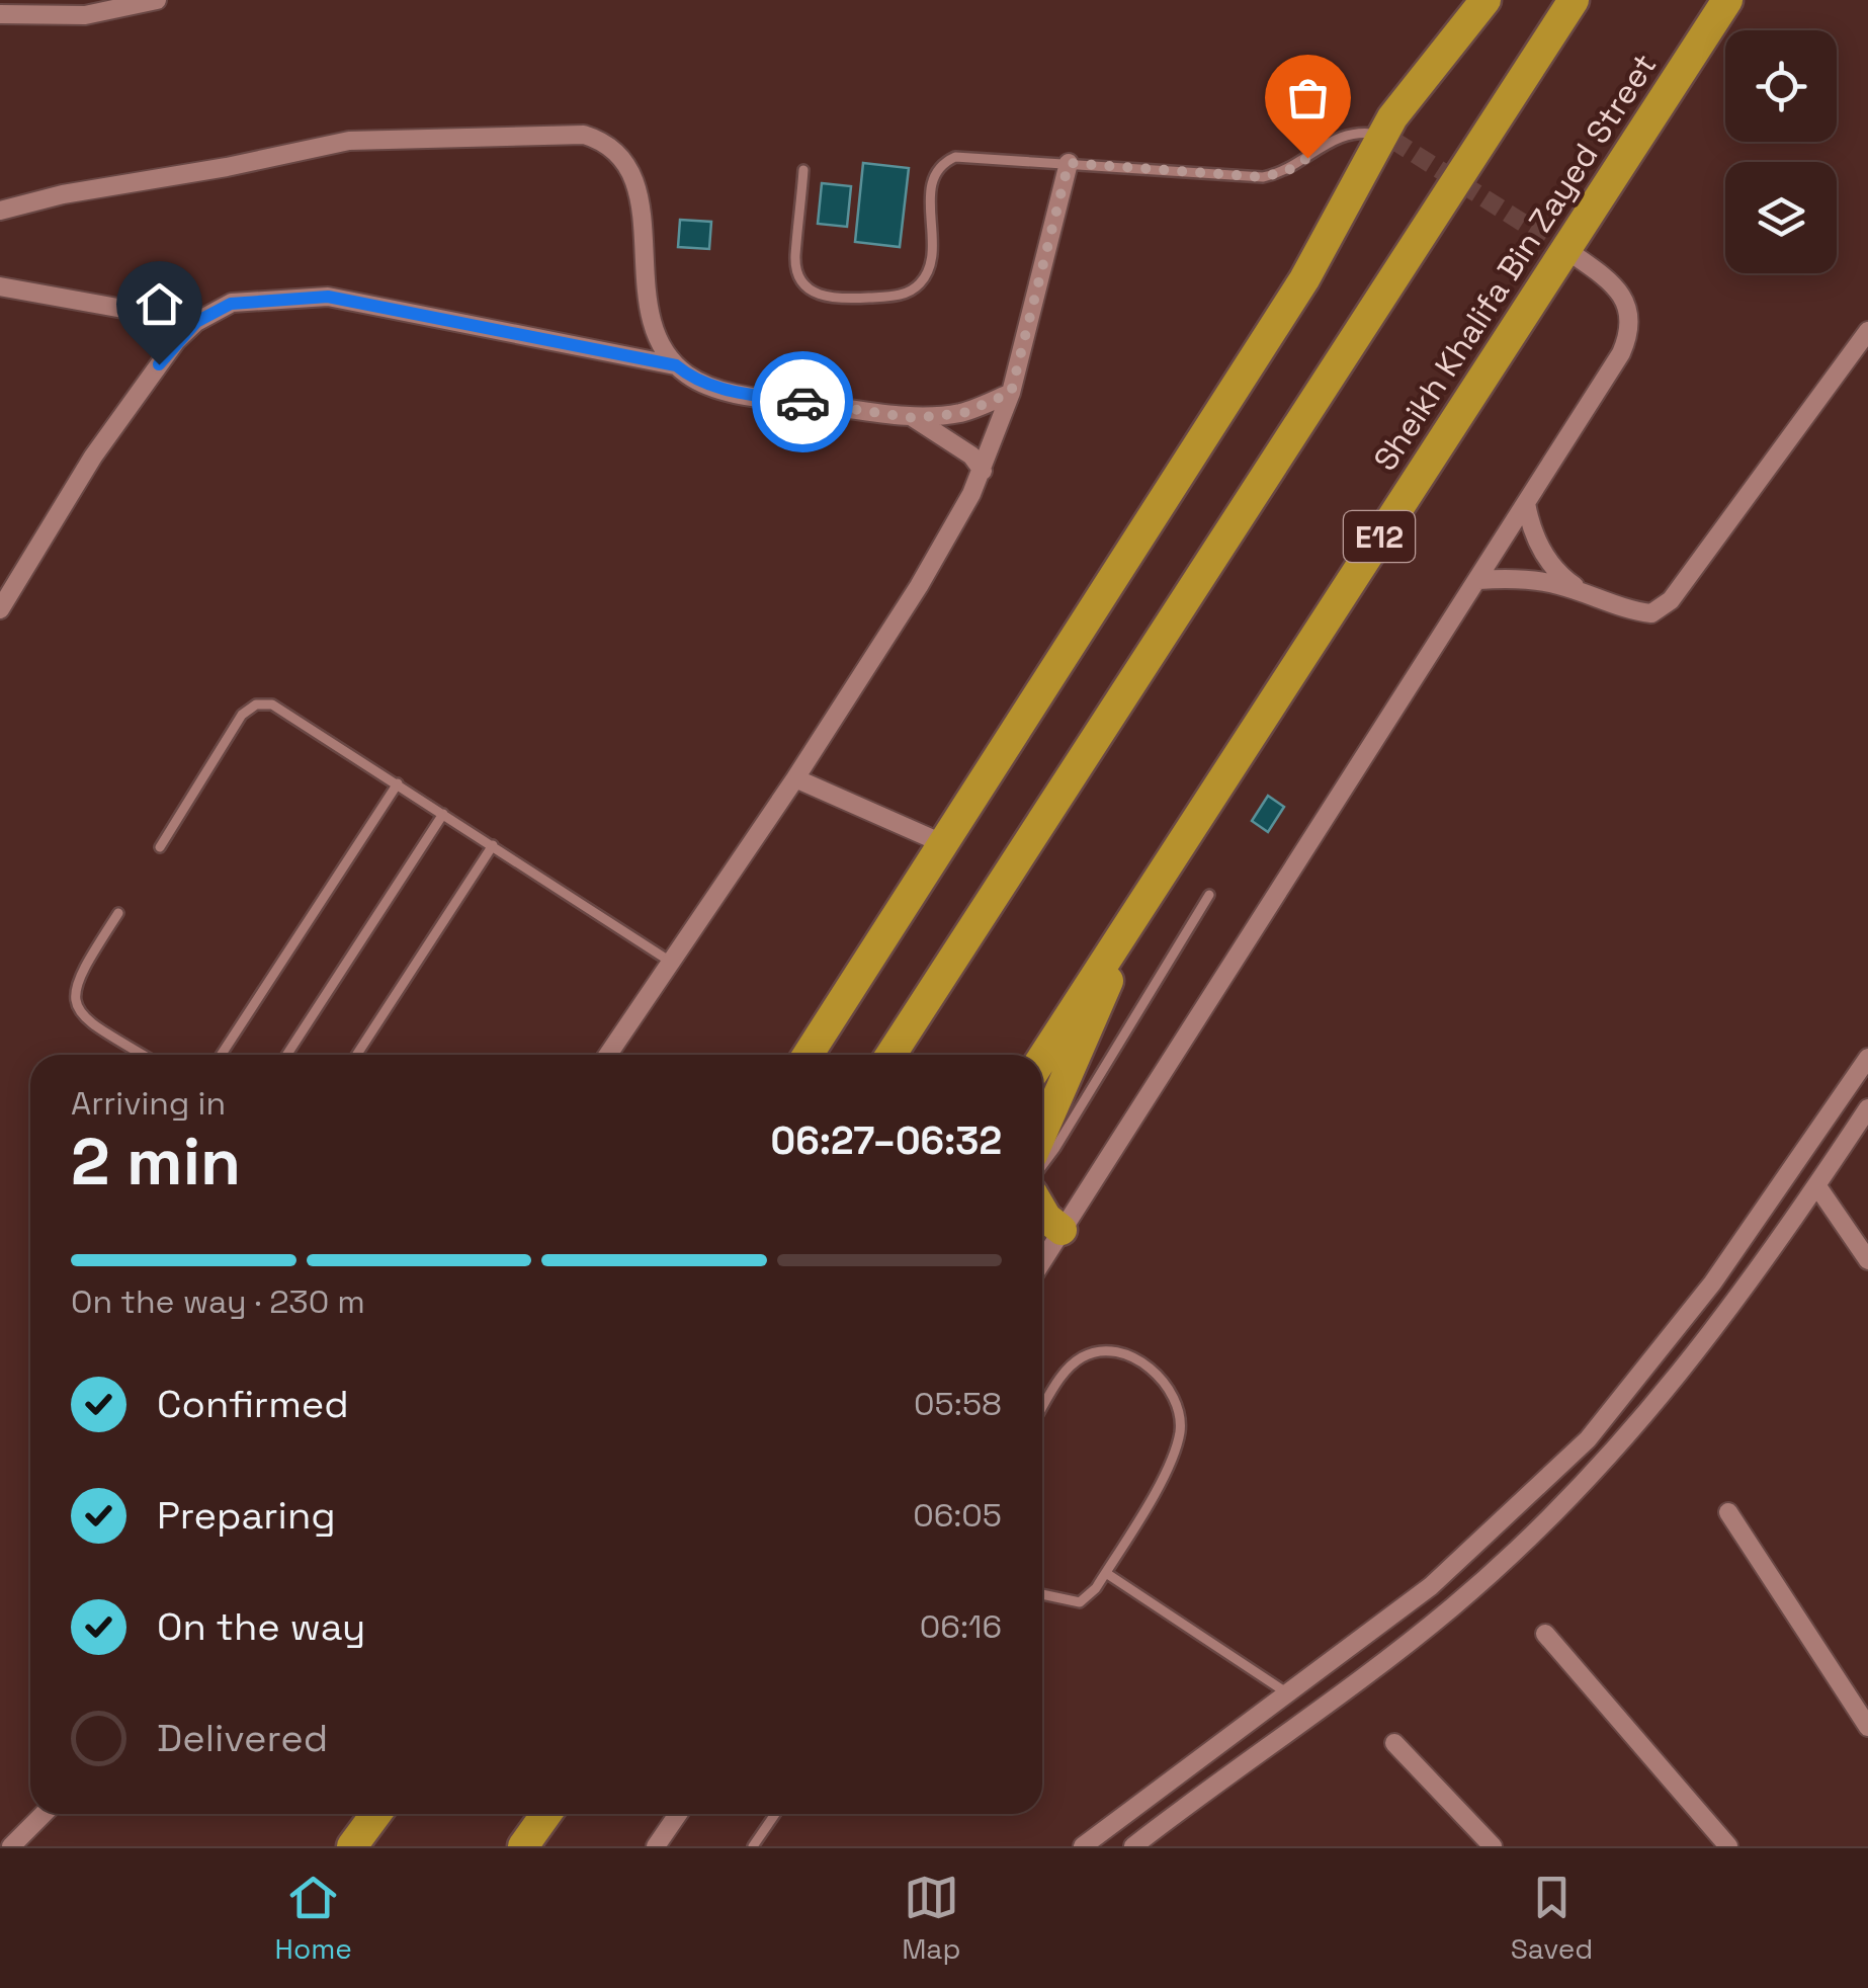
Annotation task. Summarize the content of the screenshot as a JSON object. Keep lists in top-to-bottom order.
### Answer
{
  "streets": {
    "highway": ["Sheikh Khalifa Bin Zayed Street", "E12"]
  },
  "page": {
    "heading": ["2 min", "Arriving in", "06:27–06:32"],
    "bar": "On the way · 230 m",
    "list": [
      ["Confirmed", "05:58"],
      ["Preparing", "06:05"],
      ["On the way", "06:16"],
      "Delivered"
    ],
    "tabs": ["Home", "Map", "Saved"]
  }
}
